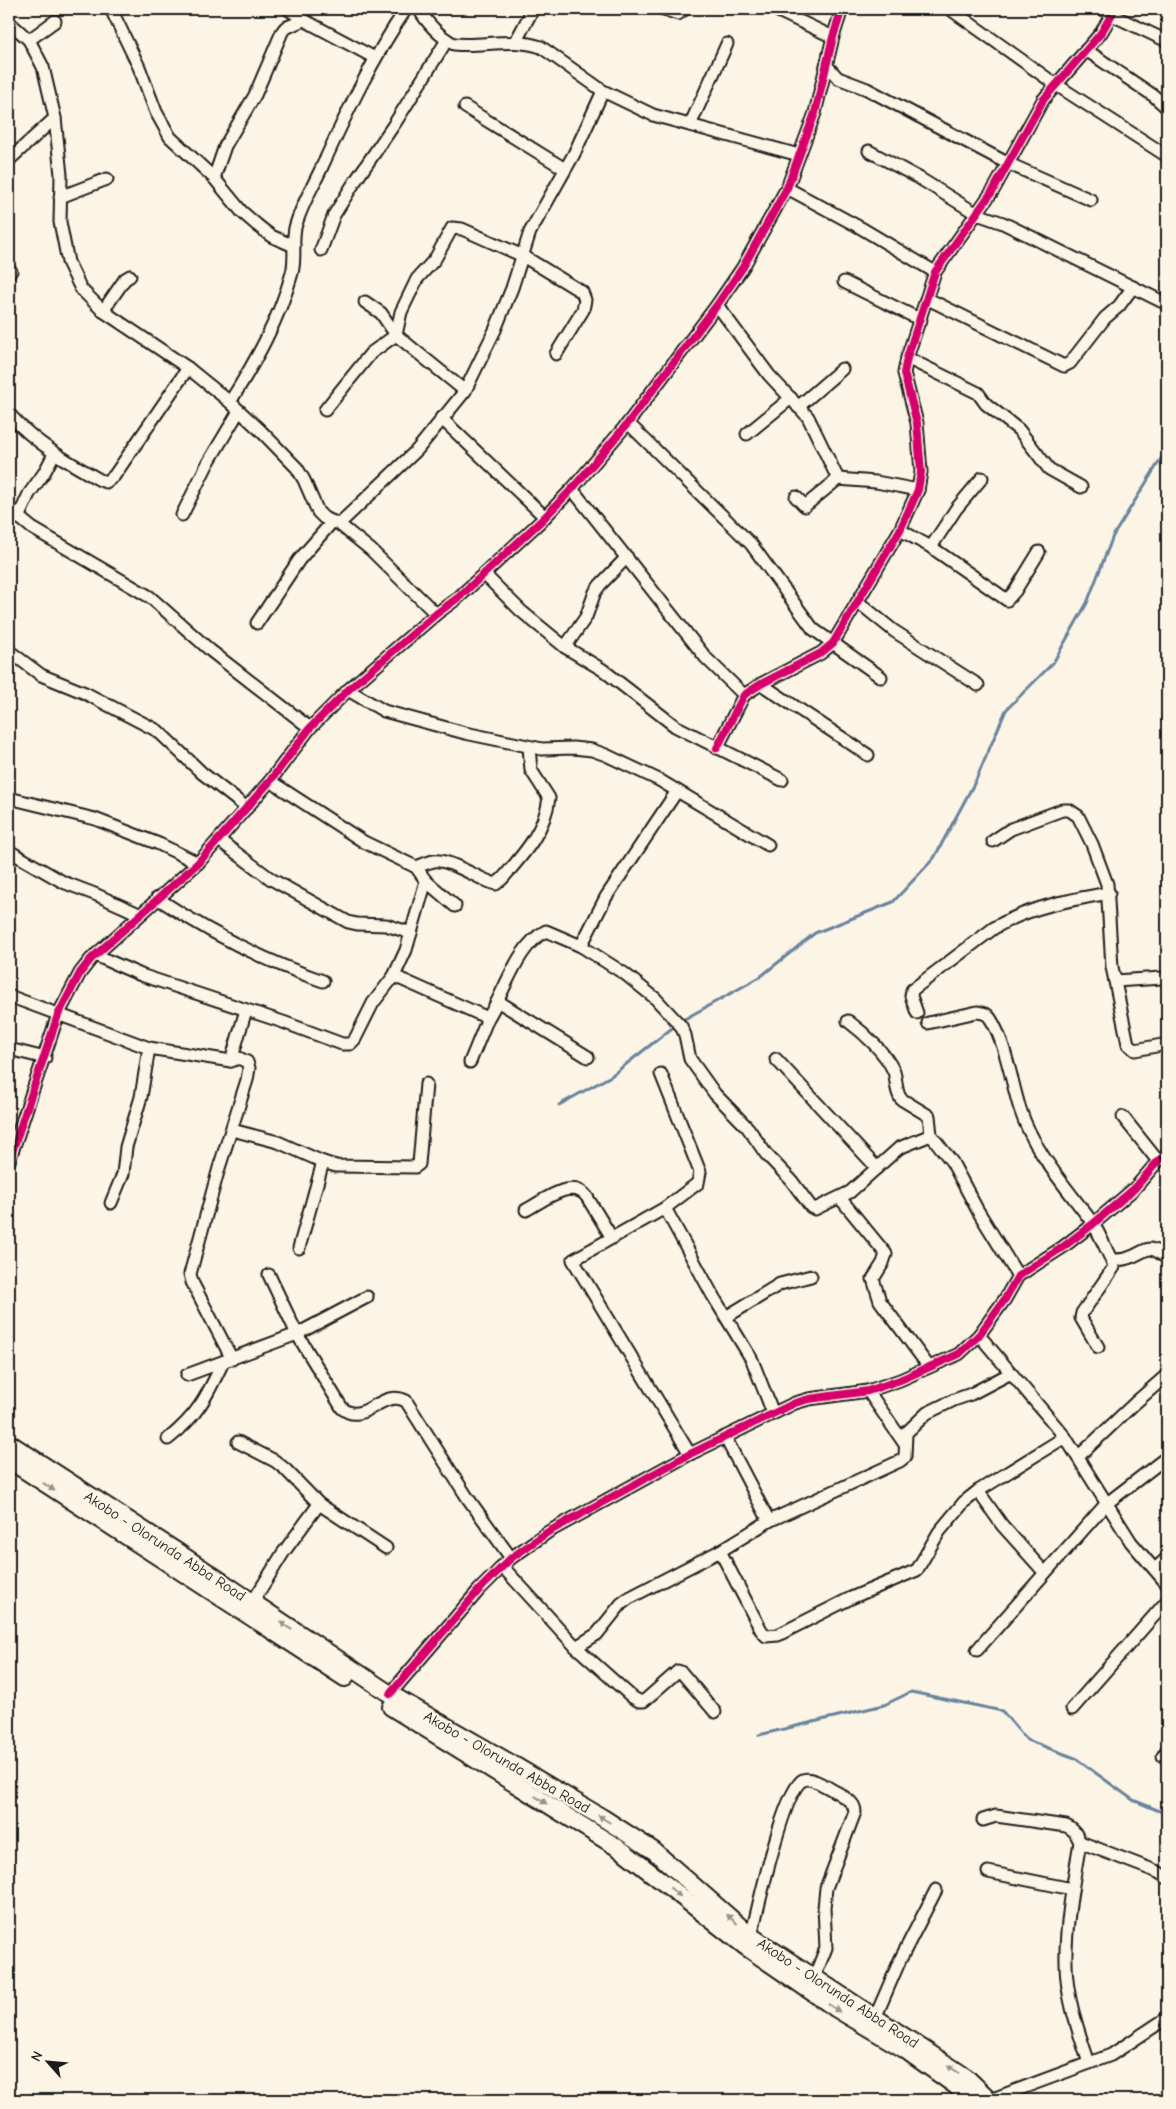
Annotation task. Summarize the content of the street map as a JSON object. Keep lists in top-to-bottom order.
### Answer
{
  "streets": {
    "main road": ["Akobo - Olorunda Abba Road"]
  },
  "north": "top left"
}
